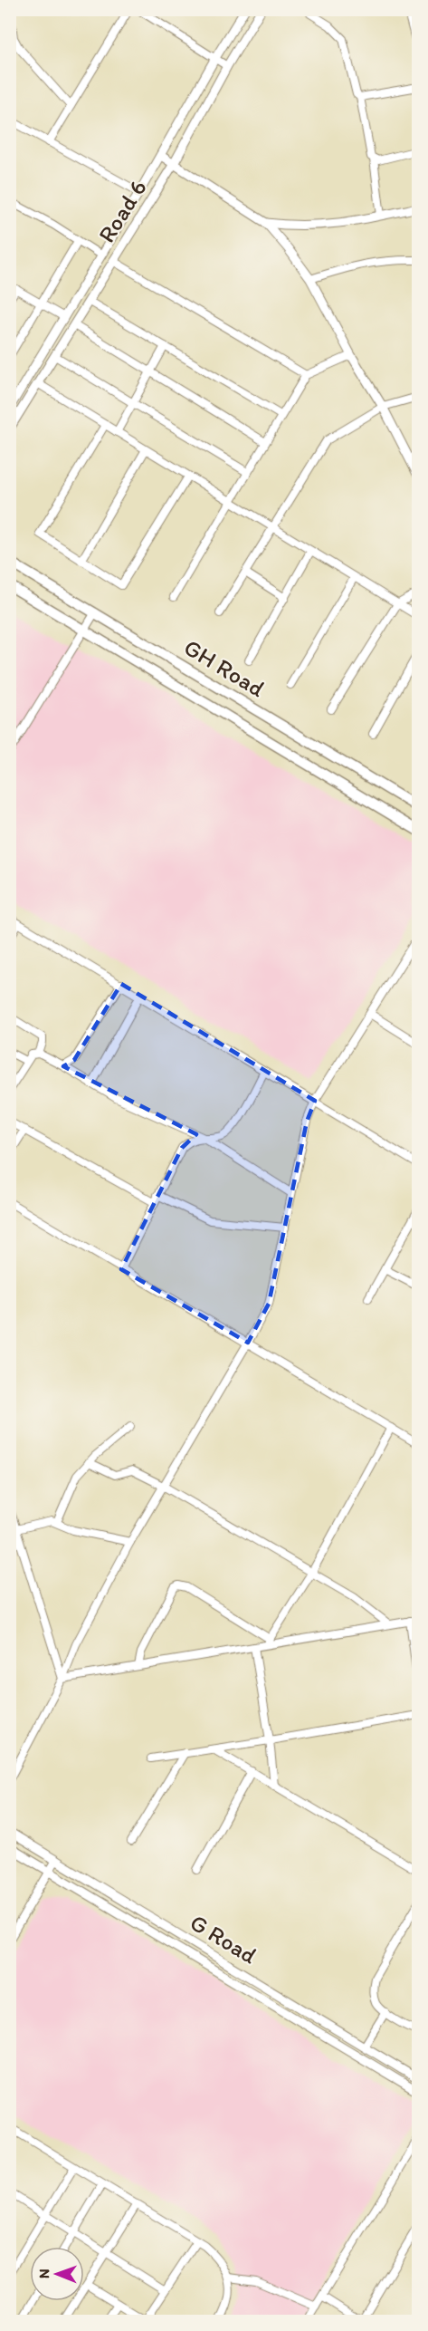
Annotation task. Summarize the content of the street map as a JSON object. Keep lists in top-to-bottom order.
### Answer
{
  "streets": {
    "main road": ["GH Road"],
    "street": ["Road 6", "G Road"]
  },
  "north": "left"
}
